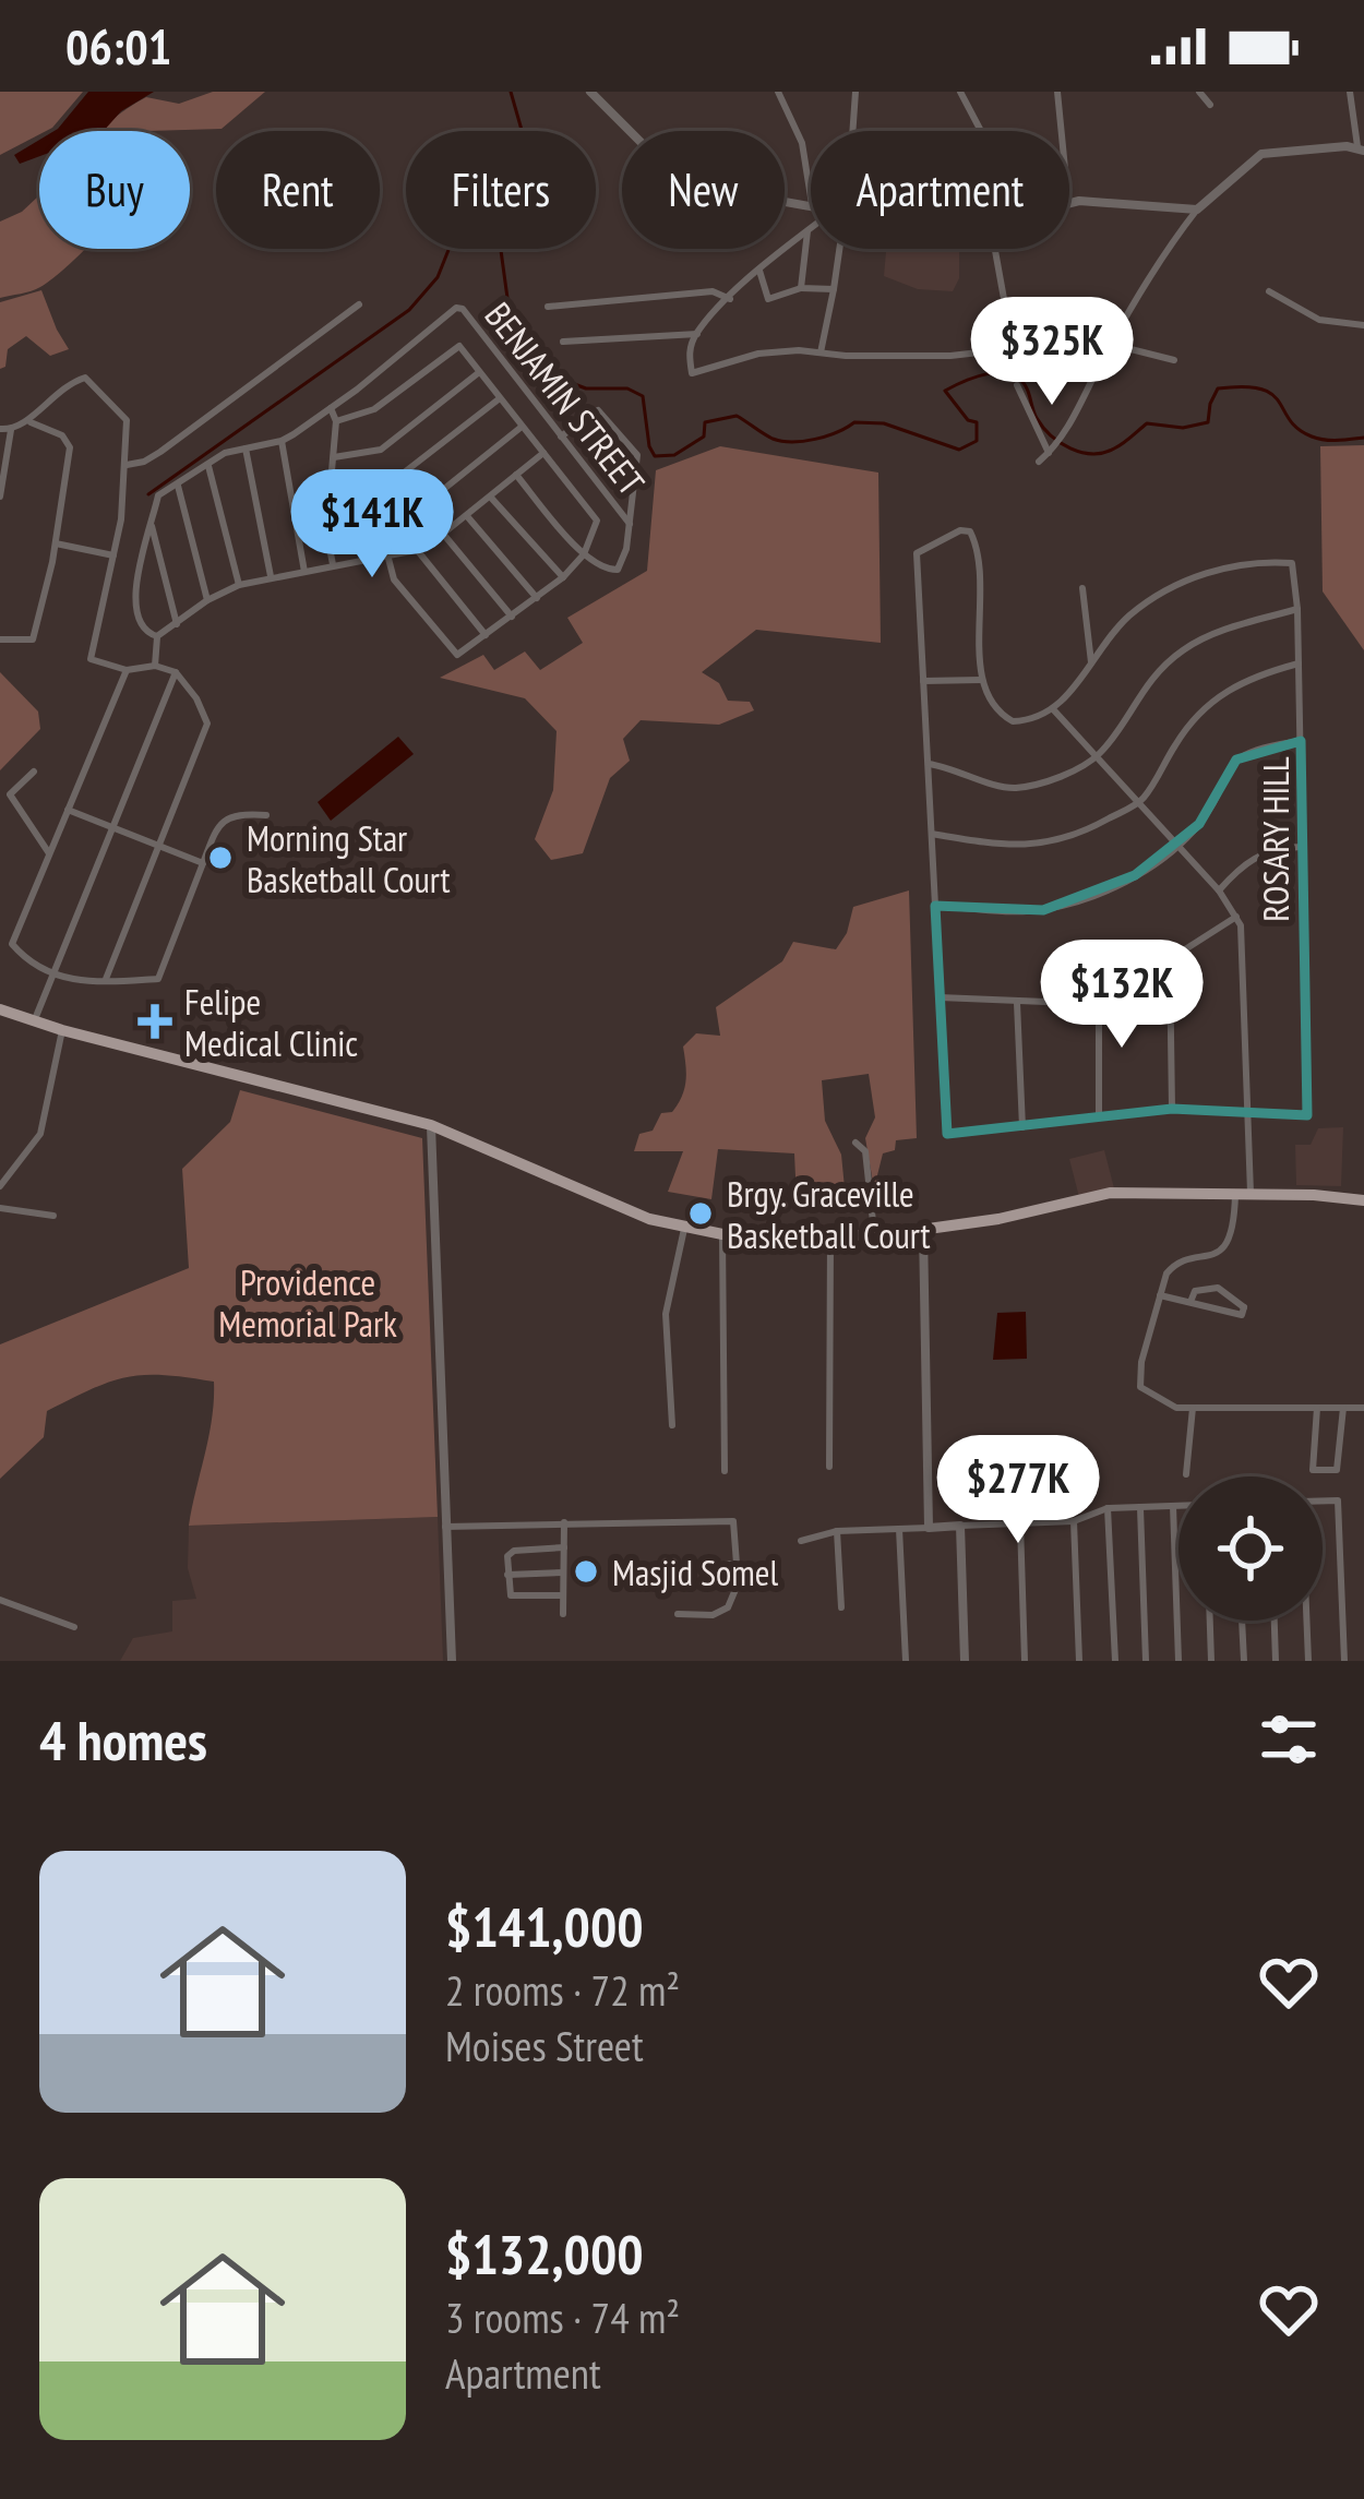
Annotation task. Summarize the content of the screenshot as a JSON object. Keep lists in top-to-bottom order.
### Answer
{
  "streets": {
    "street": ["BENJAMIN STREET", "ROSARY HILL"]
  },
  "parks": ["Providence Memorial Park"],
  "places": {
    "other": ["Morning Star Basketball Court", "Brgy. Graceville Basketball Court", "Masjid Somel"],
    "health": ["Felipe Medical Clinic"]
  },
  "page": {
    "status": "06:01",
    "chip": [
      "Buy",
      "Rent",
      "Filters",
      "New",
      "Apartment"
    ],
    "price": [
      "$325K",
      "$141K",
      "$132K",
      "$277K"
    ],
    "heading": "4 homes",
    "list": [
      {
        "name": "$141,000",
        "note": "2 rooms · 72 m² · Moises Street"
      },
      {
        "name": "$132,000",
        "note": "3 rooms · 74 m² · Apartment"
      }
    ]
  }
}
